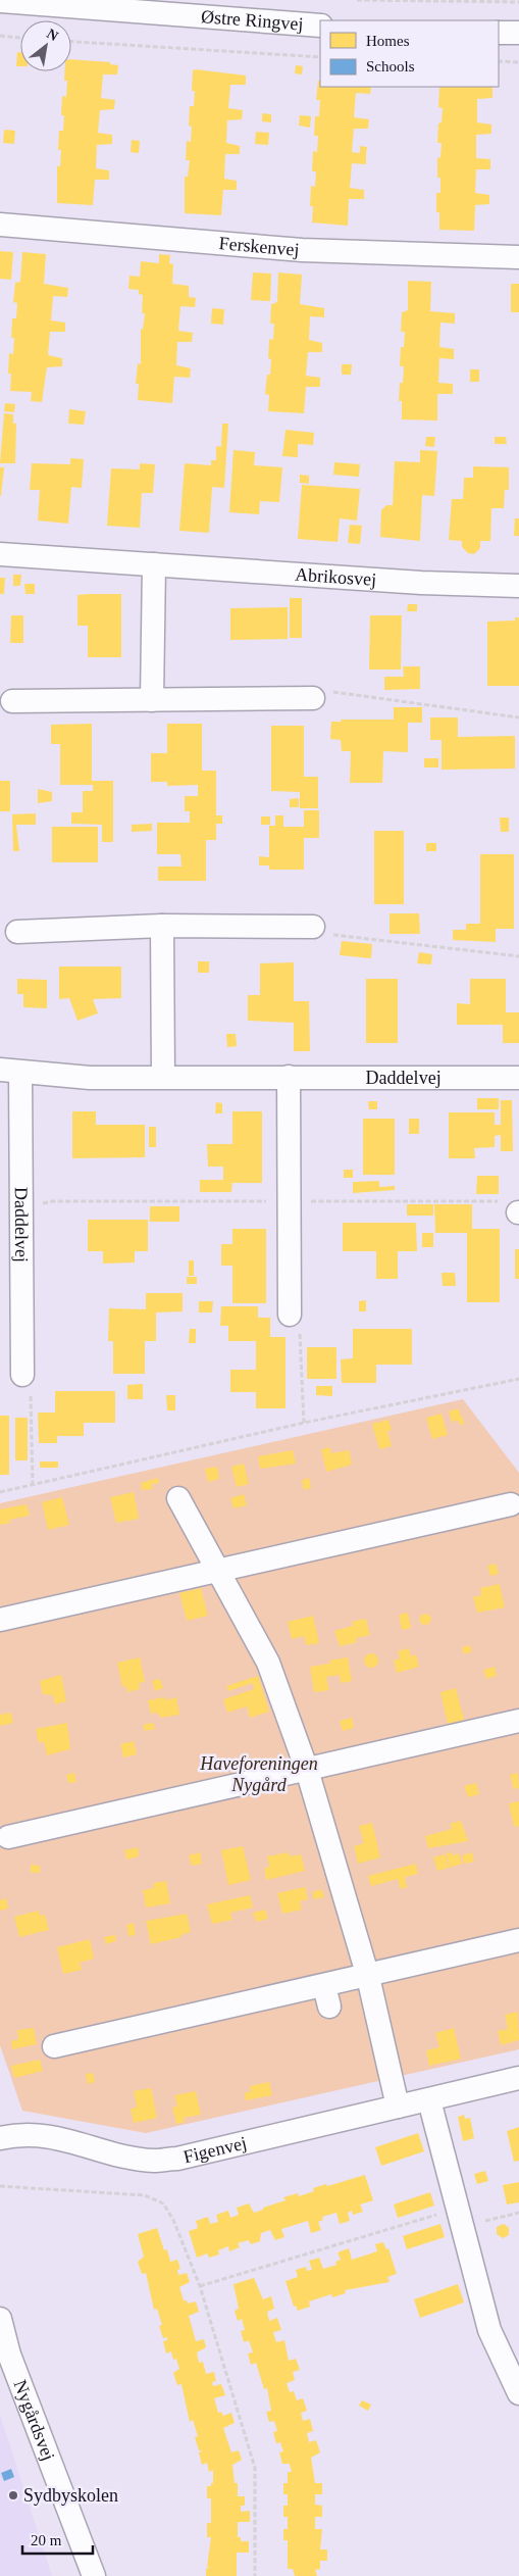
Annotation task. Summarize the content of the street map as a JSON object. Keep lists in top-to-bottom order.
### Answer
{
  "streets": {
    "street": [
      "Østre Ringvej",
      "Ferskenvej",
      "Abrikosvej",
      "Daddelvej",
      "Figenvej",
      "Nygårdsvej"
    ]
  },
  "parks": ["Haveforeningen Nygård"],
  "places": ["Sydbyskolen"],
  "legend": ["Homes", "Schools"],
  "scale_bar": "20 m",
  "north": "top right"
}
